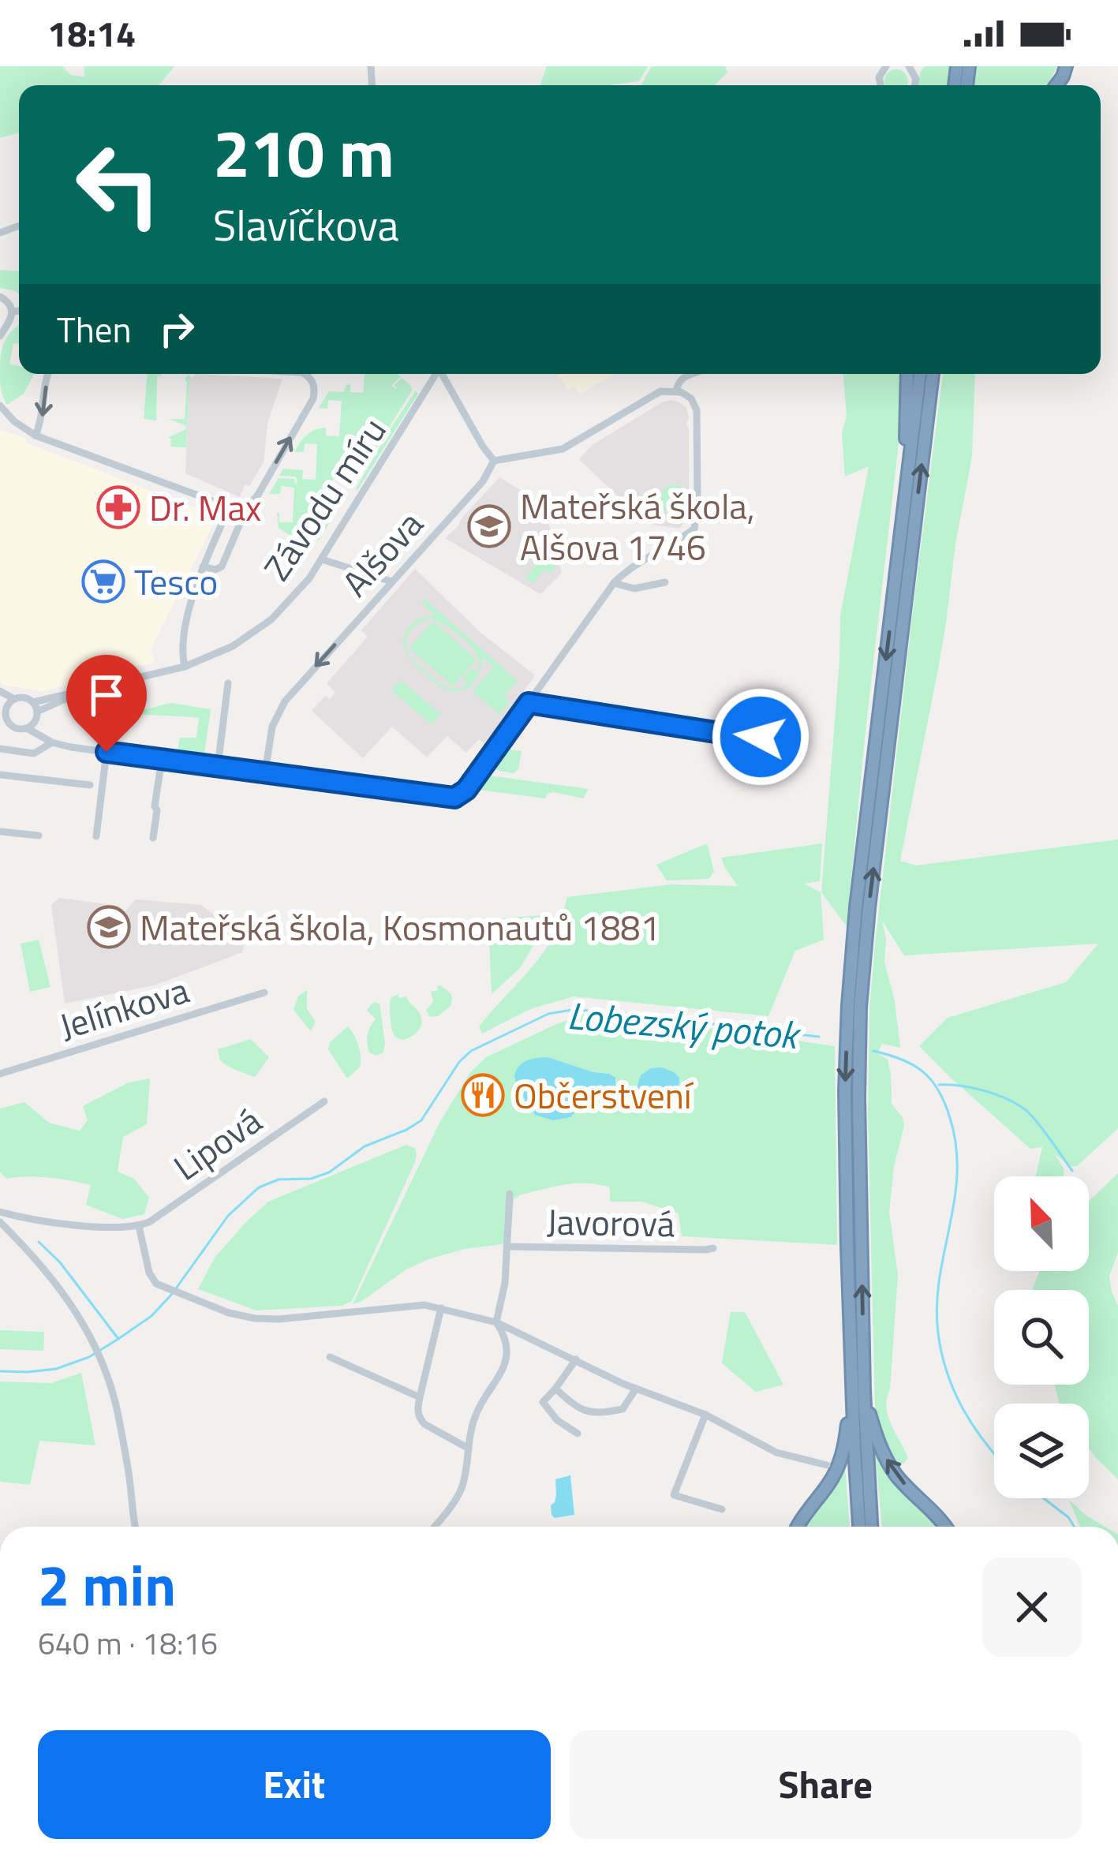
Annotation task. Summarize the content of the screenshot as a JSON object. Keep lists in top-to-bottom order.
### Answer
{
  "streets": {
    "street": [
      "Závodu míru",
      "Alšova",
      "Jelínkova",
      "Lipová",
      "Javorová"
    ]
  },
  "one_way": ["Alšova"],
  "water": ["Lobezský potok"],
  "places": {
    "pharmacy": ["Dr. Max"],
    "school or university": ["Mateřská škola, Alšova 1746", "Mateřská škola, Kosmonautů 1881"],
    "supermarket": ["Tesco"],
    "restaurant": ["Občerstvení"]
  },
  "north": "top left",
  "page": {
    "status": "18:14",
    "turn": ["210 m", "Slavíčkova"],
    "then": "Then",
    "heading": ["2 min", "640 m · 18:16"],
    "buttons": ["Exit", "Share"]
  }
}
